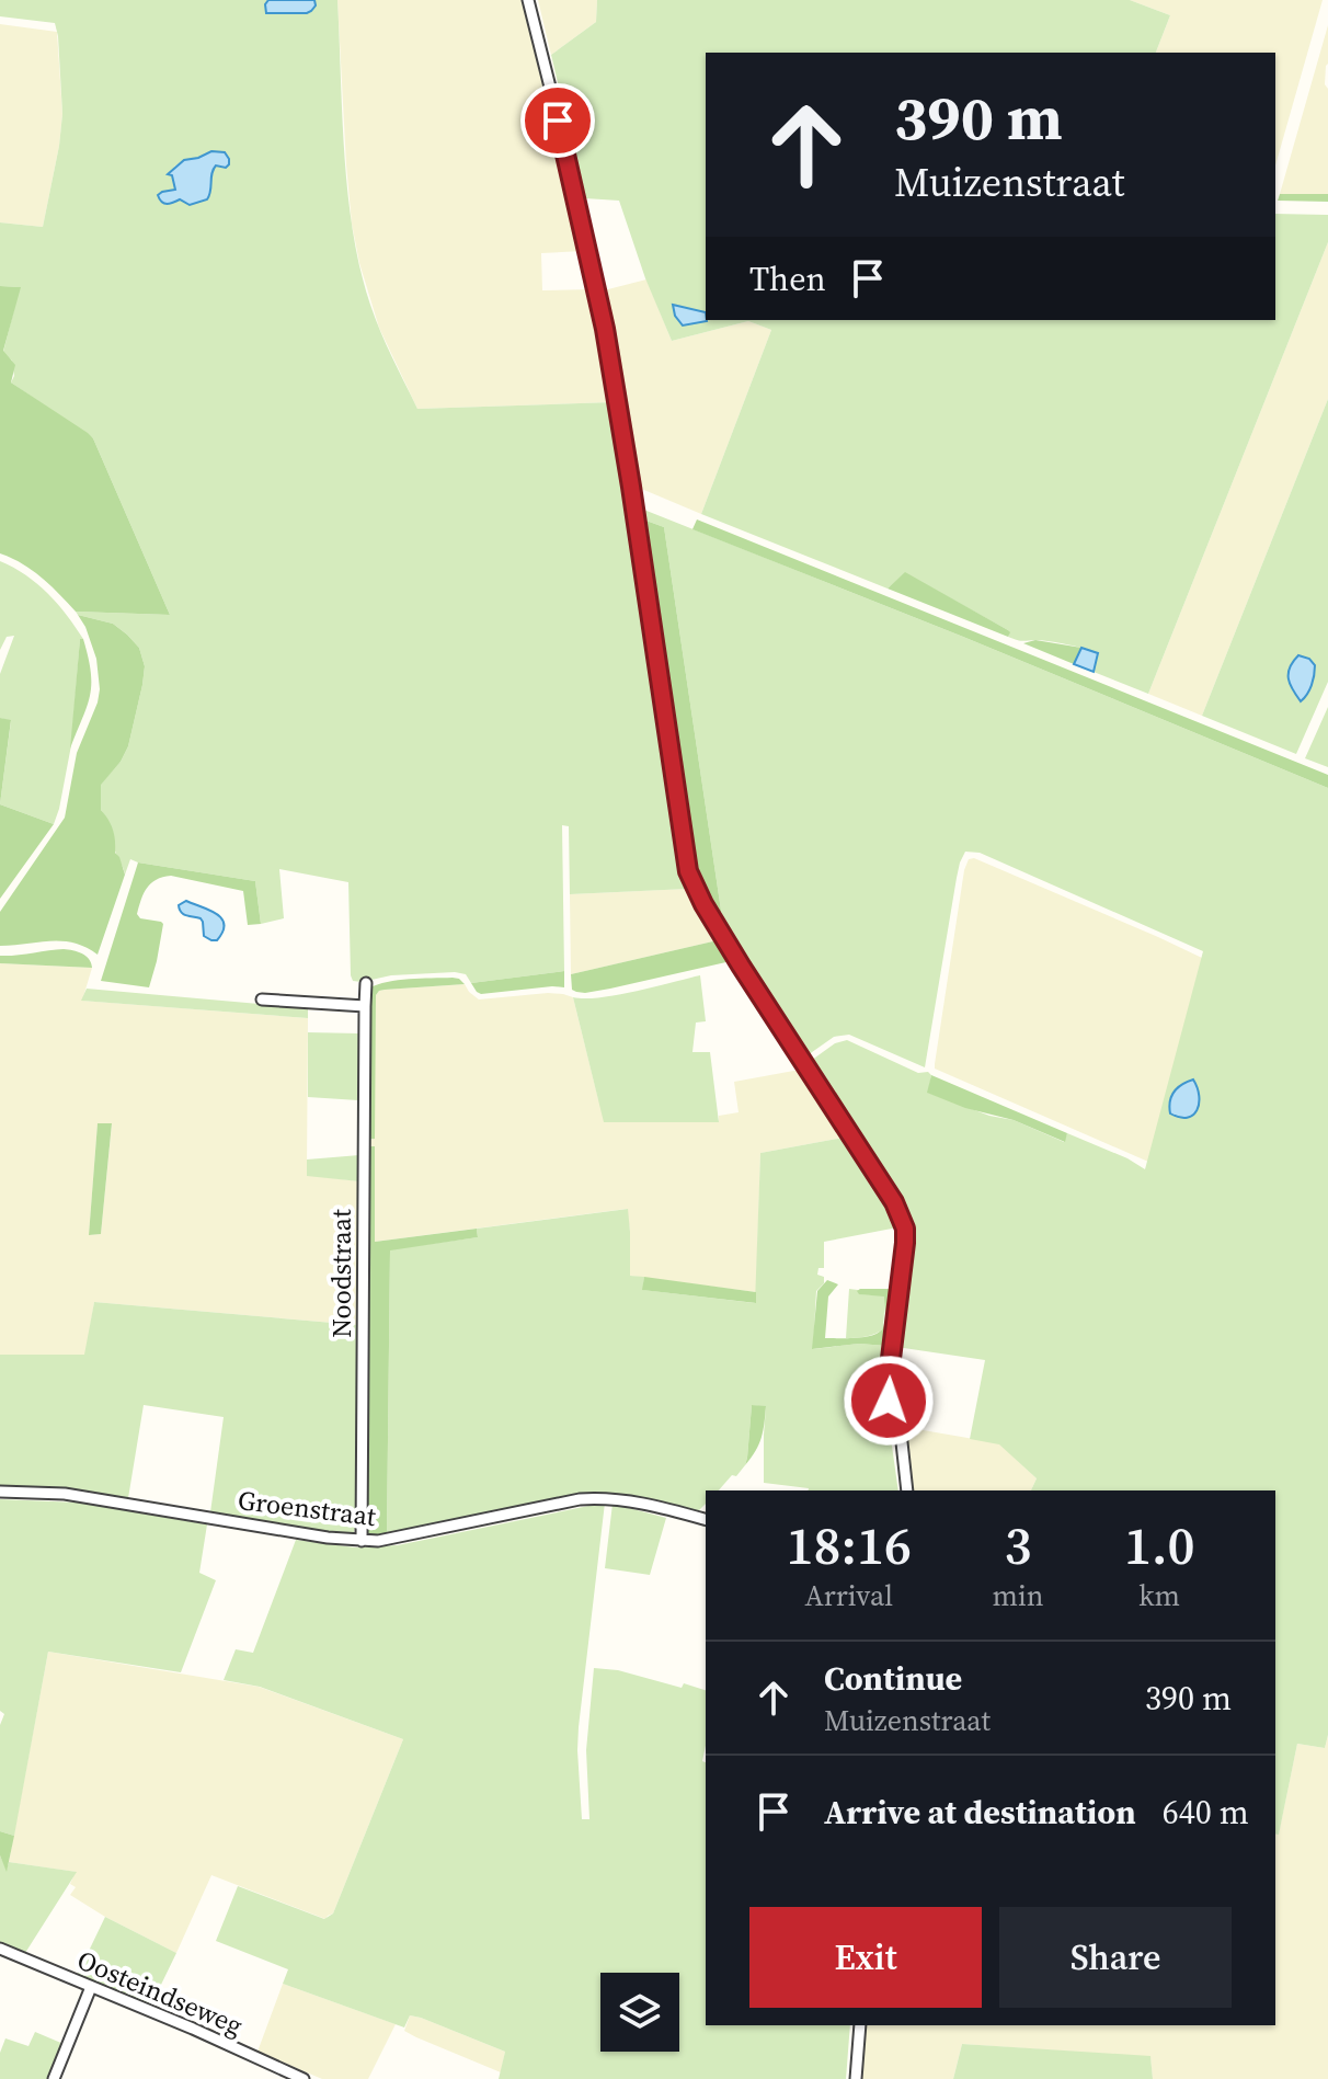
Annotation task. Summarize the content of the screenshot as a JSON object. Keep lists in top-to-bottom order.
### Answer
{
  "streets": {
    "street": ["Noodstraat", "Groenstraat", "Oosteindseweg"]
  },
  "crossings": [
    ["Noodstraat", "Groenstraat"]
  ],
  "page": {
    "turn": ["390 m", "Muizenstraat"],
    "then": "Then",
    "eta": [
      "18:16",
      "Arrival",
      "3",
      "min",
      "1.0",
      "km"
    ],
    "list": [
      {
        "name": "Continue",
        "note": "Muizenstraat",
        "value": "390 m"
      },
      {
        "name": "Arrive at destination",
        "value": "640 m"
      }
    ],
    "buttons": ["Exit", "Share"]
  }
}
